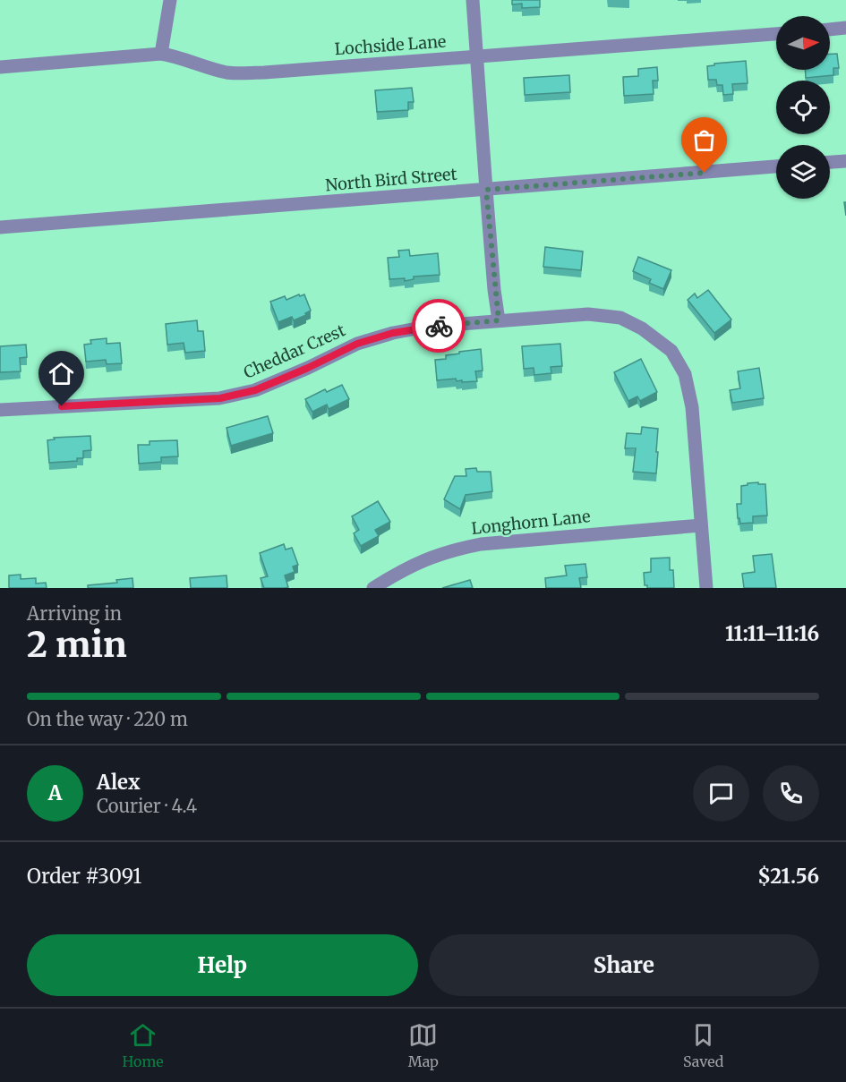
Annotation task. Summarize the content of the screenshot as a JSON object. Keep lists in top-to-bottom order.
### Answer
{
  "streets": {
    "street": [
      "Lochside Lane",
      "North Bird Street",
      "Cheddar Crest",
      "Longhorn Lane"
    ]
  },
  "crossings": [
    ["Cheddar Crest", "Longhorn Lane"]
  ],
  "north": "right",
  "page": {
    "heading": ["2 min", "Arriving in", "11:11–11:16"],
    "panel": [
      "Alex",
      "Courier · 4.4",
      "Order #3091",
      "$21.56"
    ],
    "bar": "On the way · 220 m",
    "round": "A",
    "buttons": ["Help", "Share"],
    "tabs": ["Home", "Map", "Saved"]
  }
}
